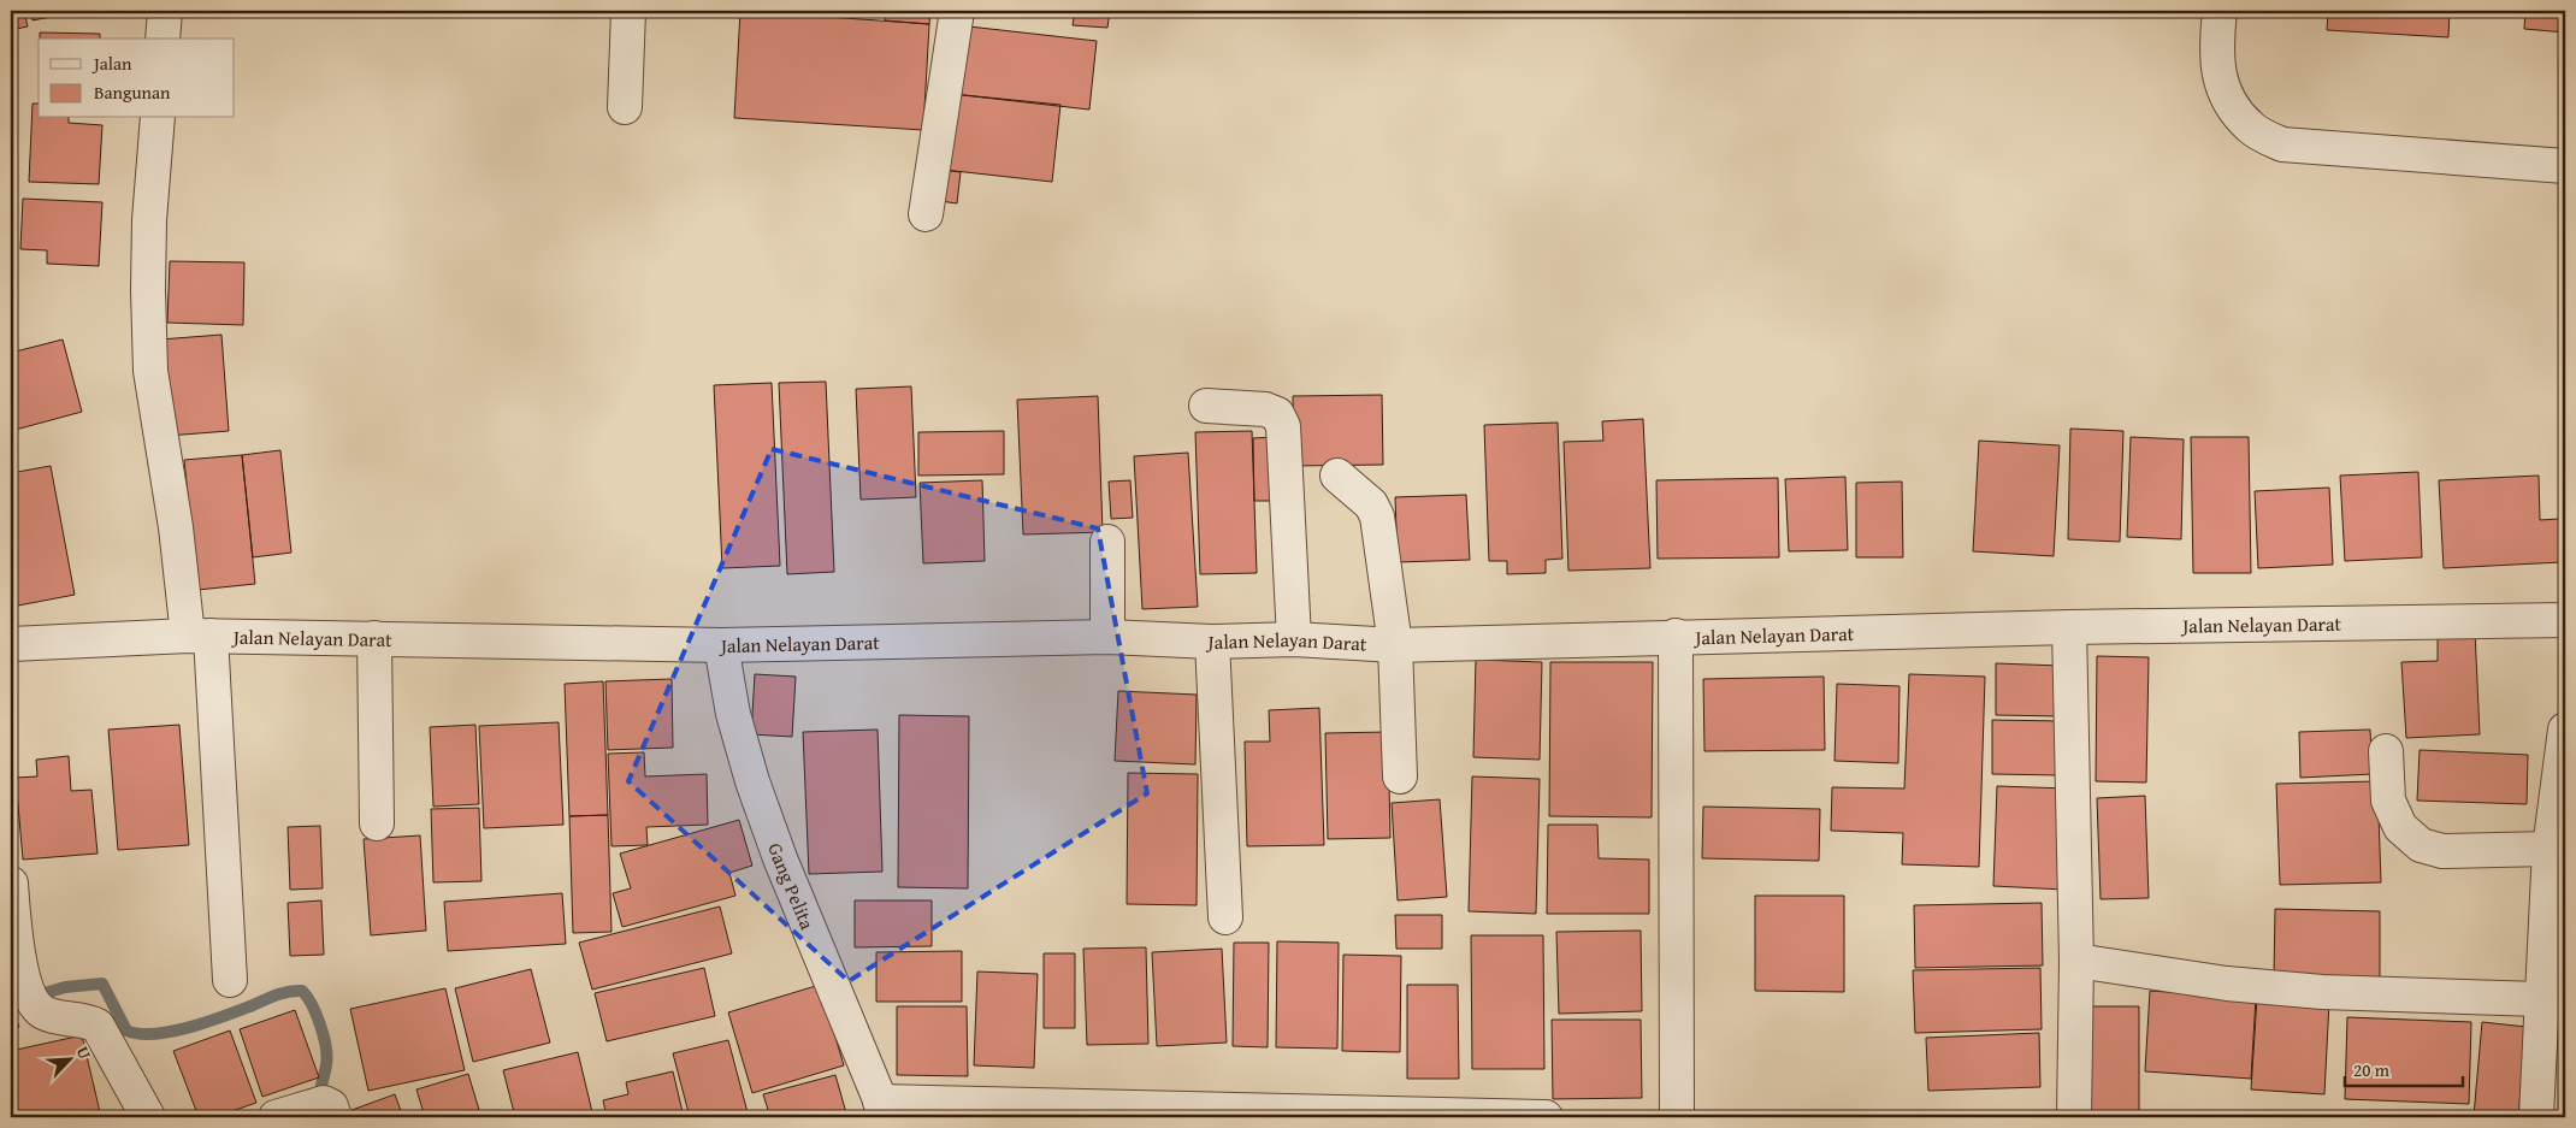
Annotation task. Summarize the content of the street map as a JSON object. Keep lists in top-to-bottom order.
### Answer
{
  "streets": {
    "street": ["Jalan Nelayan Darat", "Gang Pelita"]
  },
  "crossings": [
    ["Jalan Nelayan Darat", "Gang Pelita"]
  ],
  "legend": ["Jalan", "Bangunan"],
  "scale_bar": "20 m",
  "north": "top right"
}
